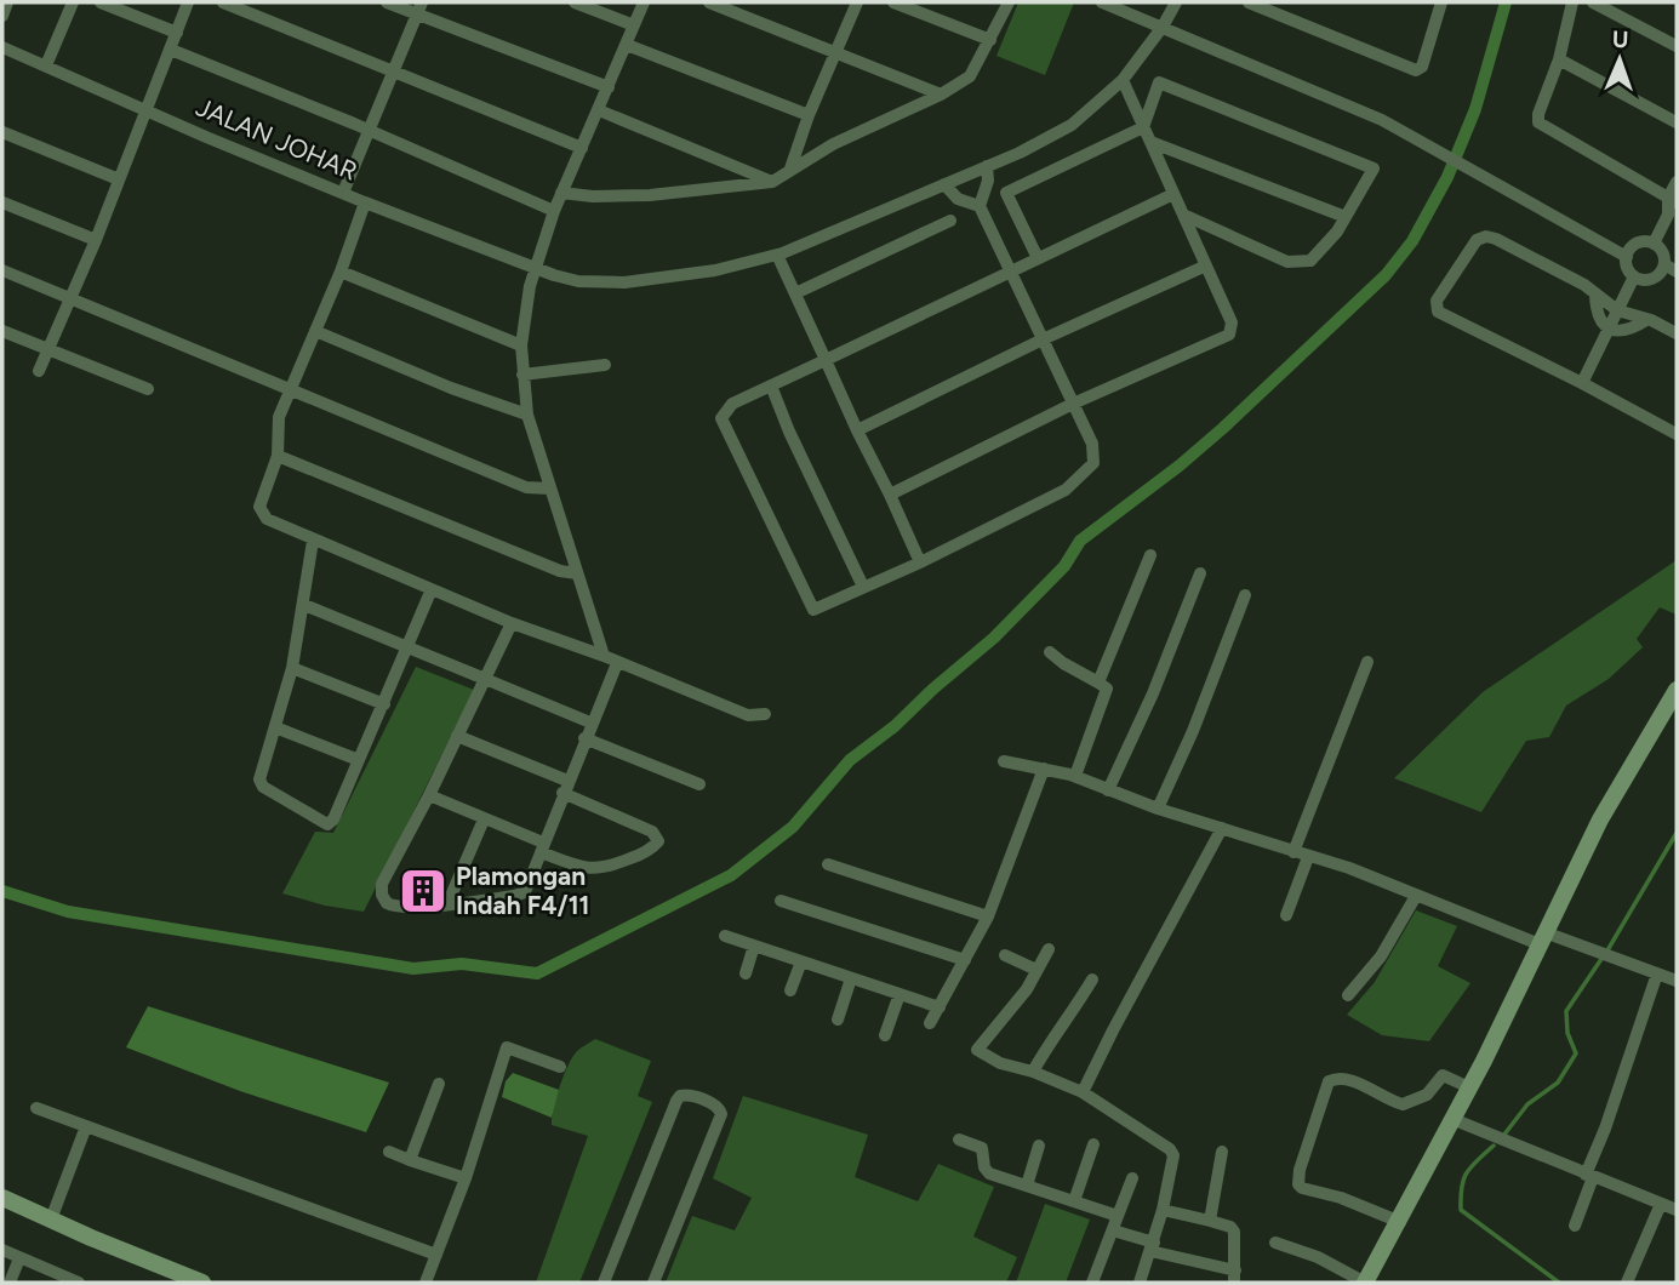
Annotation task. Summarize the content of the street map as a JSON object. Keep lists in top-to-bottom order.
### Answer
{
  "streets": {
    "street": ["JALAN JOHAR"]
  },
  "places": {
    "building": ["Plamongan Indah F4/11"]
  },
  "north": "top"
}
